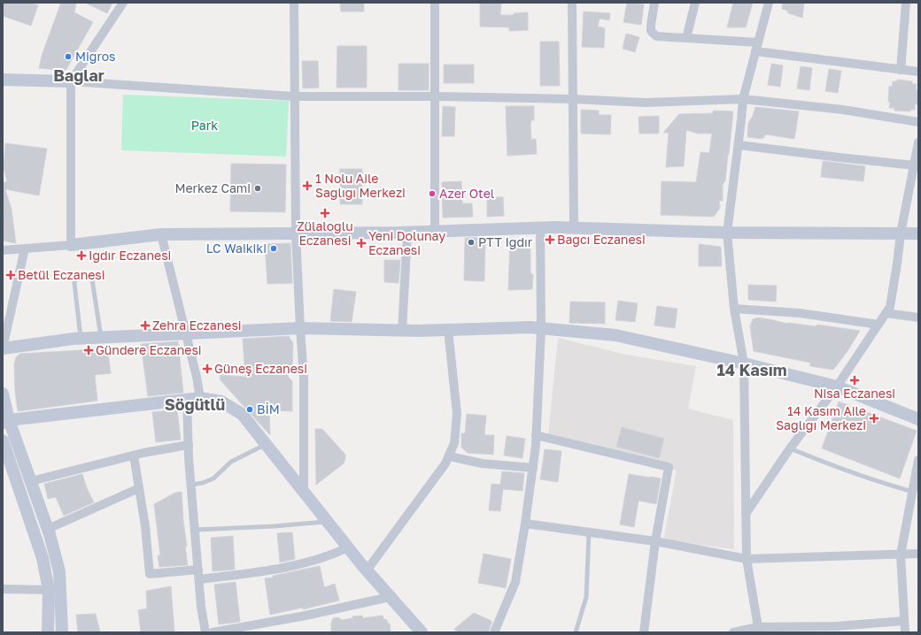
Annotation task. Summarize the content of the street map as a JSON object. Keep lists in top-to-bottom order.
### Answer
{
  "districts": ["Bağlar", "14 Kasım", "Söğütlü"],
  "parks": ["Park"],
  "places": {
    "other": [
      "Migros",
      "Merkez Cami",
      "Azer Otel",
      "PTT Iğdır",
      "LC Waikiki",
      "BİM"
    ],
    "health": [
      "1 Nolu Aile Sağlığı Merkezi",
      "Zülaloğlu Eczanesi",
      "Bağcı Eczanesi",
      "Yeni Dolunay Eczanesi",
      "Iğdır Eczanesi",
      "Betül Eczanesi",
      "Zehra Eczanesi",
      "Gündere Eczanesi",
      "Güneş Eczanesi",
      "Nisa Eczanesi",
      "14 Kasım Aile Sağlığı Merkezi"
    ]
  }
}
